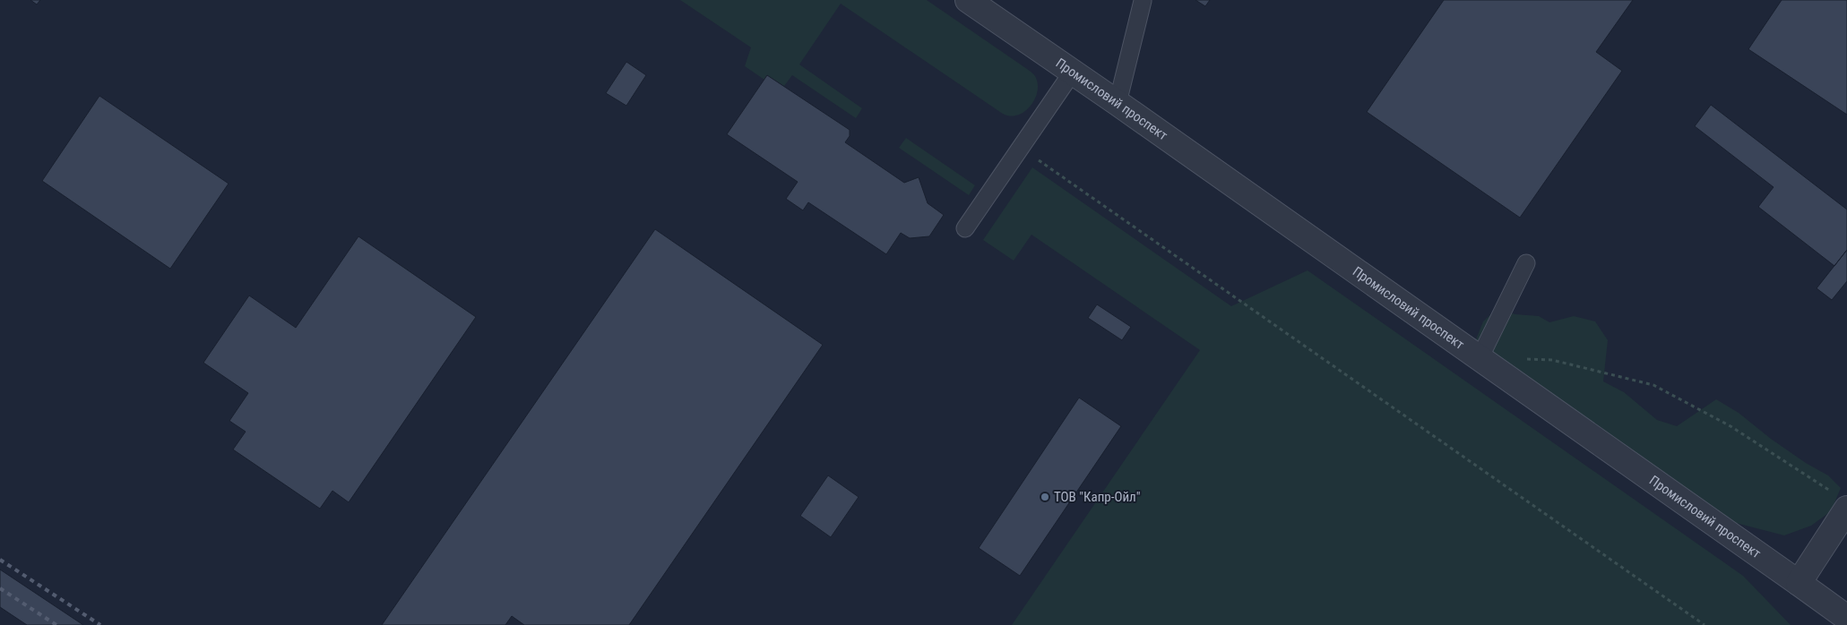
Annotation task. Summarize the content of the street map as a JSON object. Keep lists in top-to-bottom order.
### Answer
{
  "streets": {
    "street": ["Промисловий проспект"]
  },
  "places": ["ТОВ \"Капр-Ойл\""]
}
